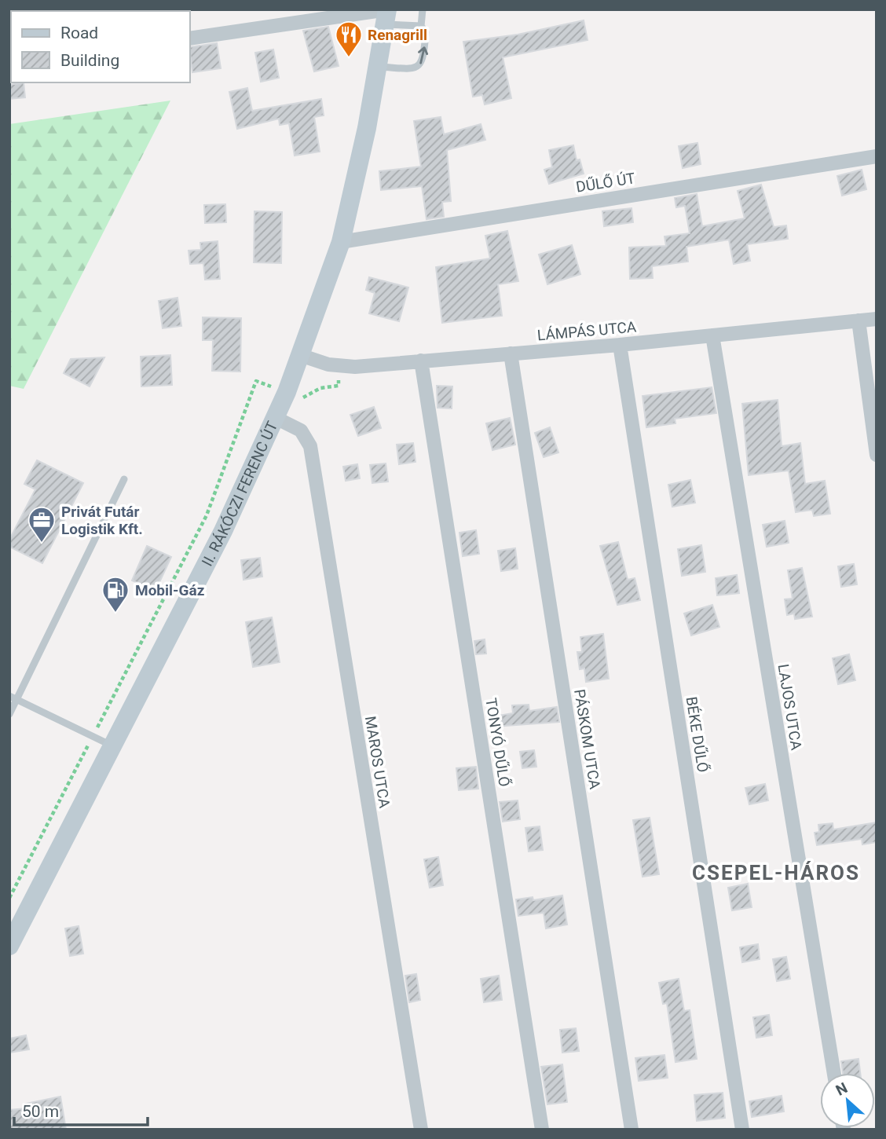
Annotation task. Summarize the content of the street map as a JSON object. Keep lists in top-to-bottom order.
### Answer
{
  "streets": {
    "main road": ["II. RÁKÓCZI FERENC ÚT"],
    "street": [
      "DŰLŐ ÚT",
      "LÁMPÁS UTCA",
      "LAJOS UTCA",
      "BÉKE DŰLŐ",
      "PÁSKOM UTCA",
      "TONYÓ DŰLŐ",
      "MAROS UTCA"
    ]
  },
  "crossings": [
    ["DŰLŐ ÚT", "II. RÁKÓCZI FERENC ÚT"],
    ["LÁMPÁS UTCA", "II. RÁKÓCZI FERENC ÚT"],
    ["LÁMPÁS UTCA", "LAJOS UTCA"],
    ["LÁMPÁS UTCA", "BÉKE DŰLŐ"],
    ["LÁMPÁS UTCA", "PÁSKOM UTCA"],
    ["LÁMPÁS UTCA", "TONYÓ DŰLŐ"],
    ["II. RÁKÓCZI FERENC ÚT", "MAROS UTCA"]
  ],
  "districts": ["CSEPEL-HÁROS"],
  "places": {
    "restaurant": ["Renagrill"],
    "office": ["Privát Futár Logistik Kft."],
    "fuel station": ["Mobil-Gáz"]
  },
  "legend": ["Road", "Building"],
  "scale_bar": "50 m",
  "north": "top left"
}
